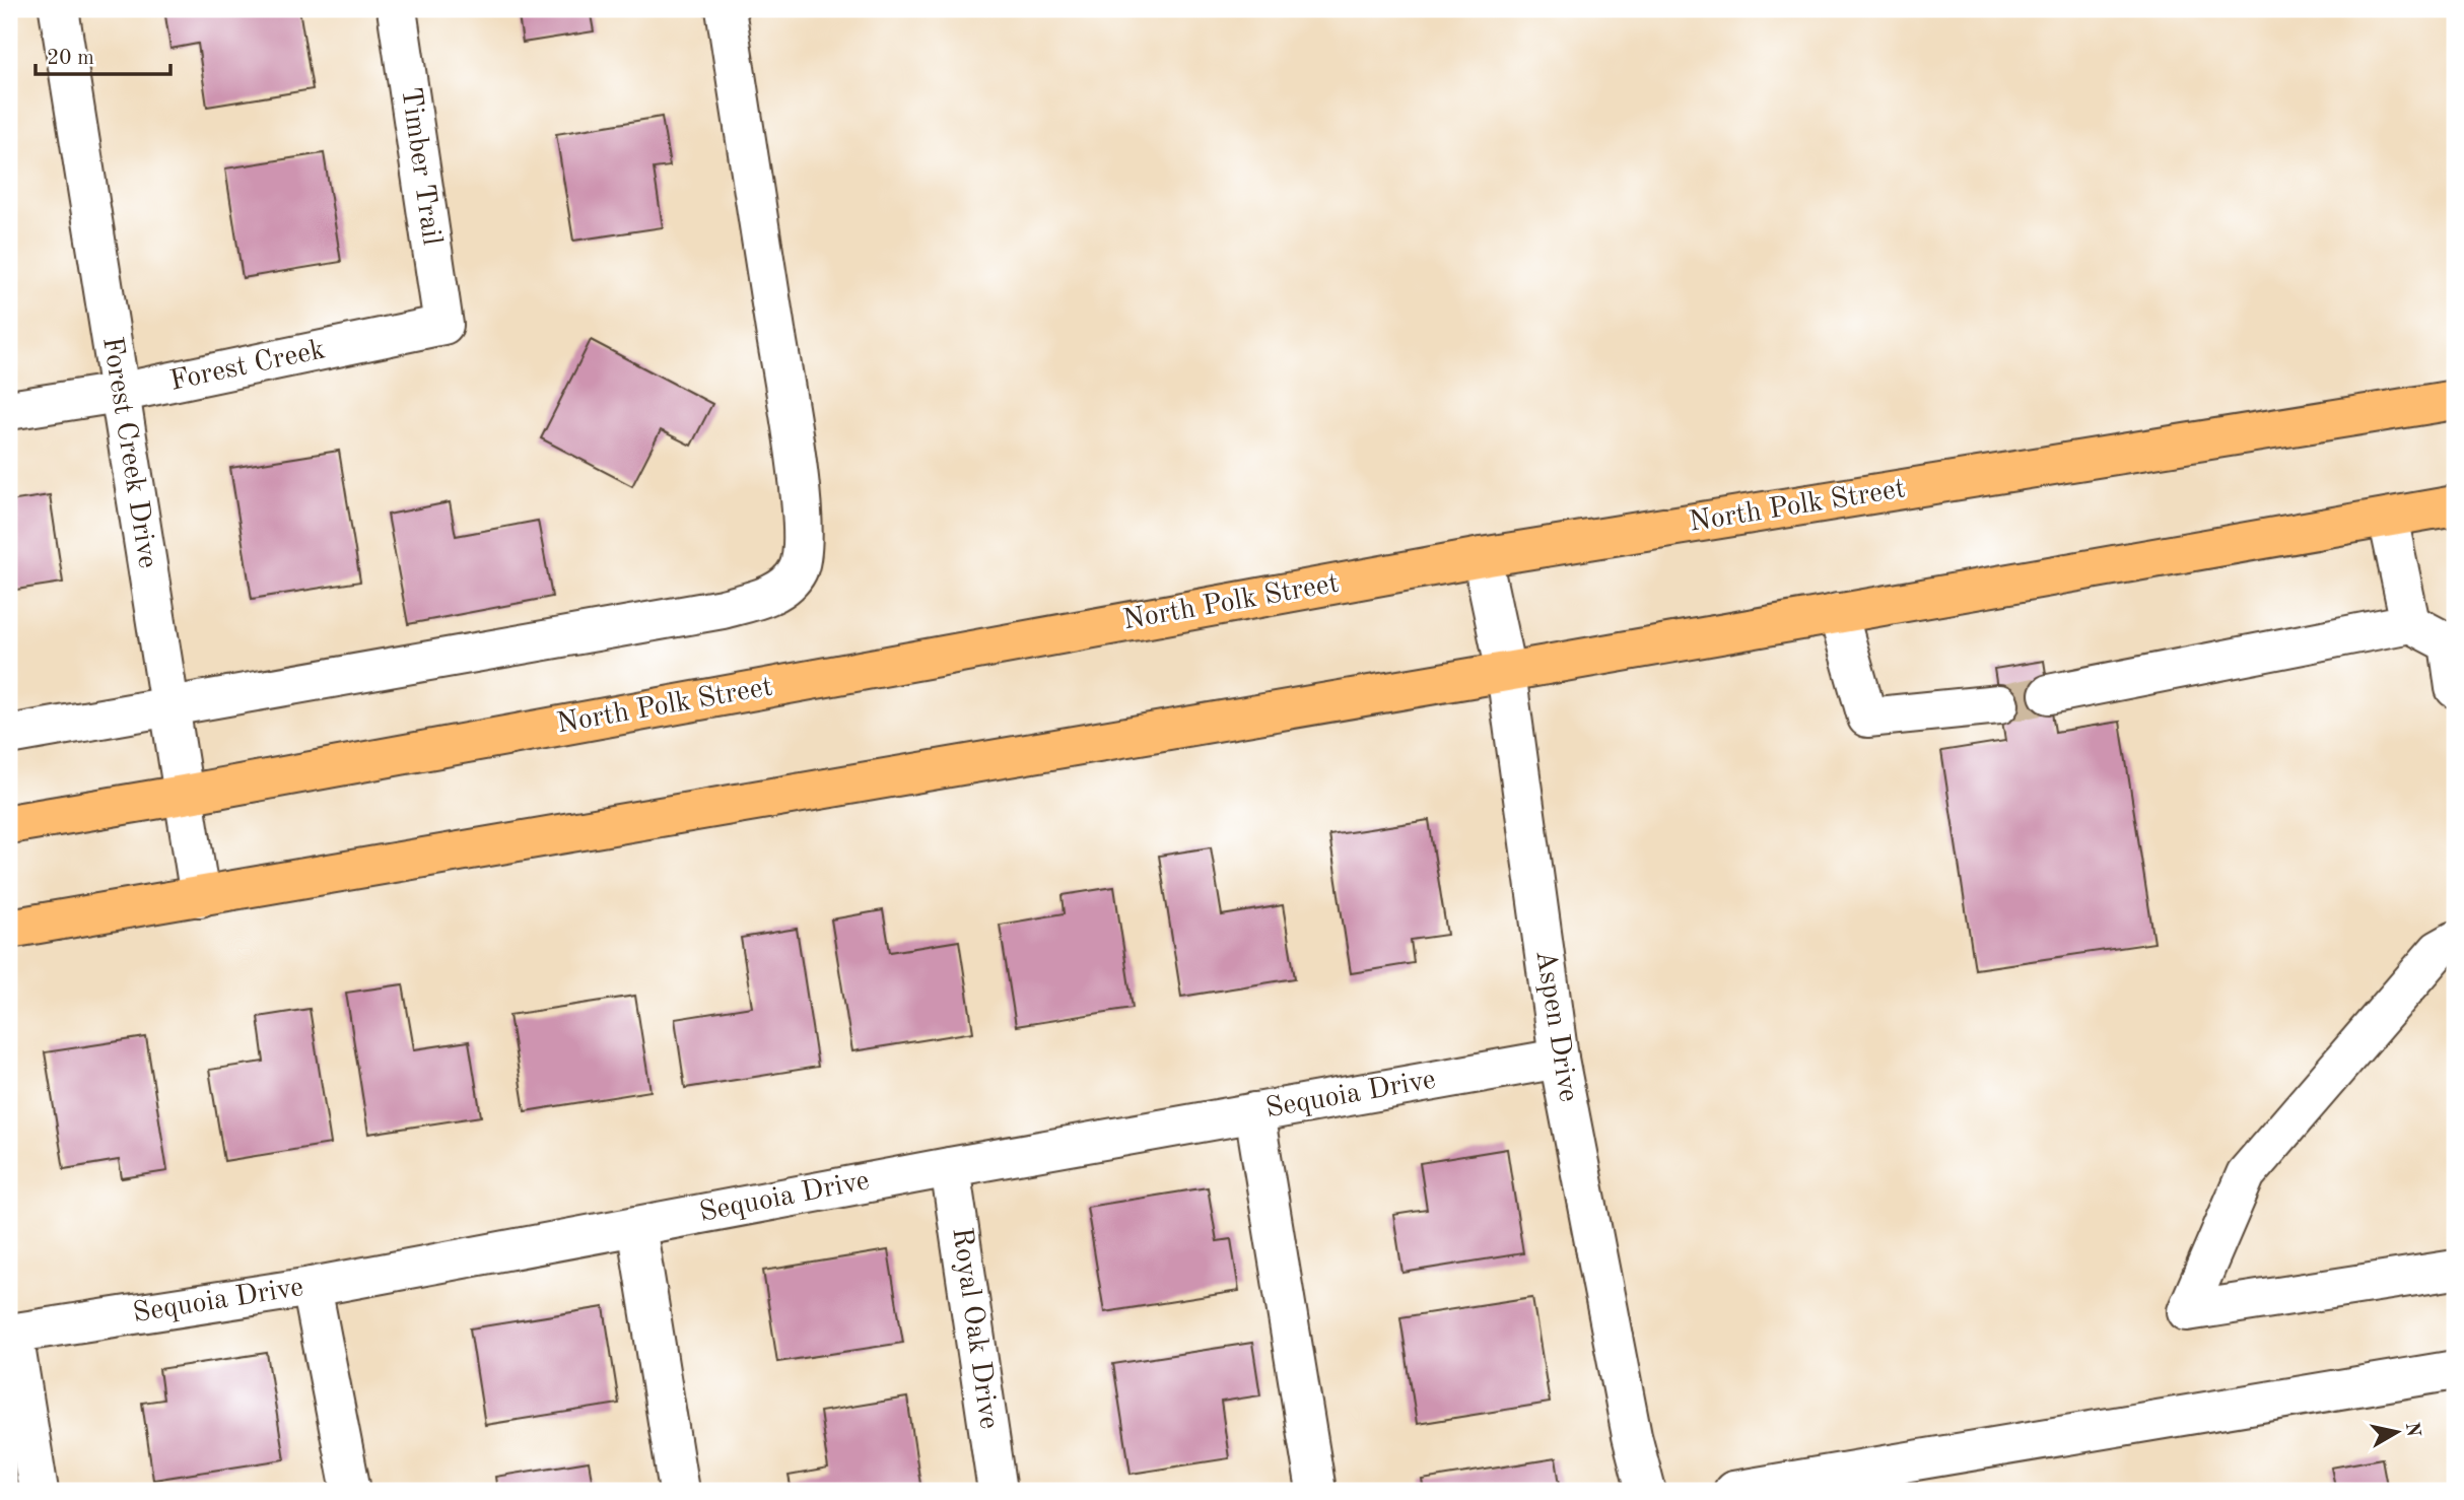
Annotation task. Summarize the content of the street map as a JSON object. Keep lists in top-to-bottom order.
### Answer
{
  "streets": {
    "main road": ["North Polk Street"],
    "street": [
      "Timber Trail",
      "Forest Creek",
      "Forest Creek Drive",
      "Aspen Drive",
      "Sequoia Drive",
      "Royal Oak Drive"
    ]
  },
  "crossings": [
    ["Timber Trail", "Forest Creek"],
    ["Forest Creek", "Forest Creek Drive"],
    ["Forest Creek Drive", "North Polk Street"],
    ["North Polk Street", "Aspen Drive"],
    ["Aspen Drive", "Sequoia Drive"],
    ["Sequoia Drive", "Royal Oak Drive"]
  ],
  "scale_bar": "20 m",
  "north": "right"
}
